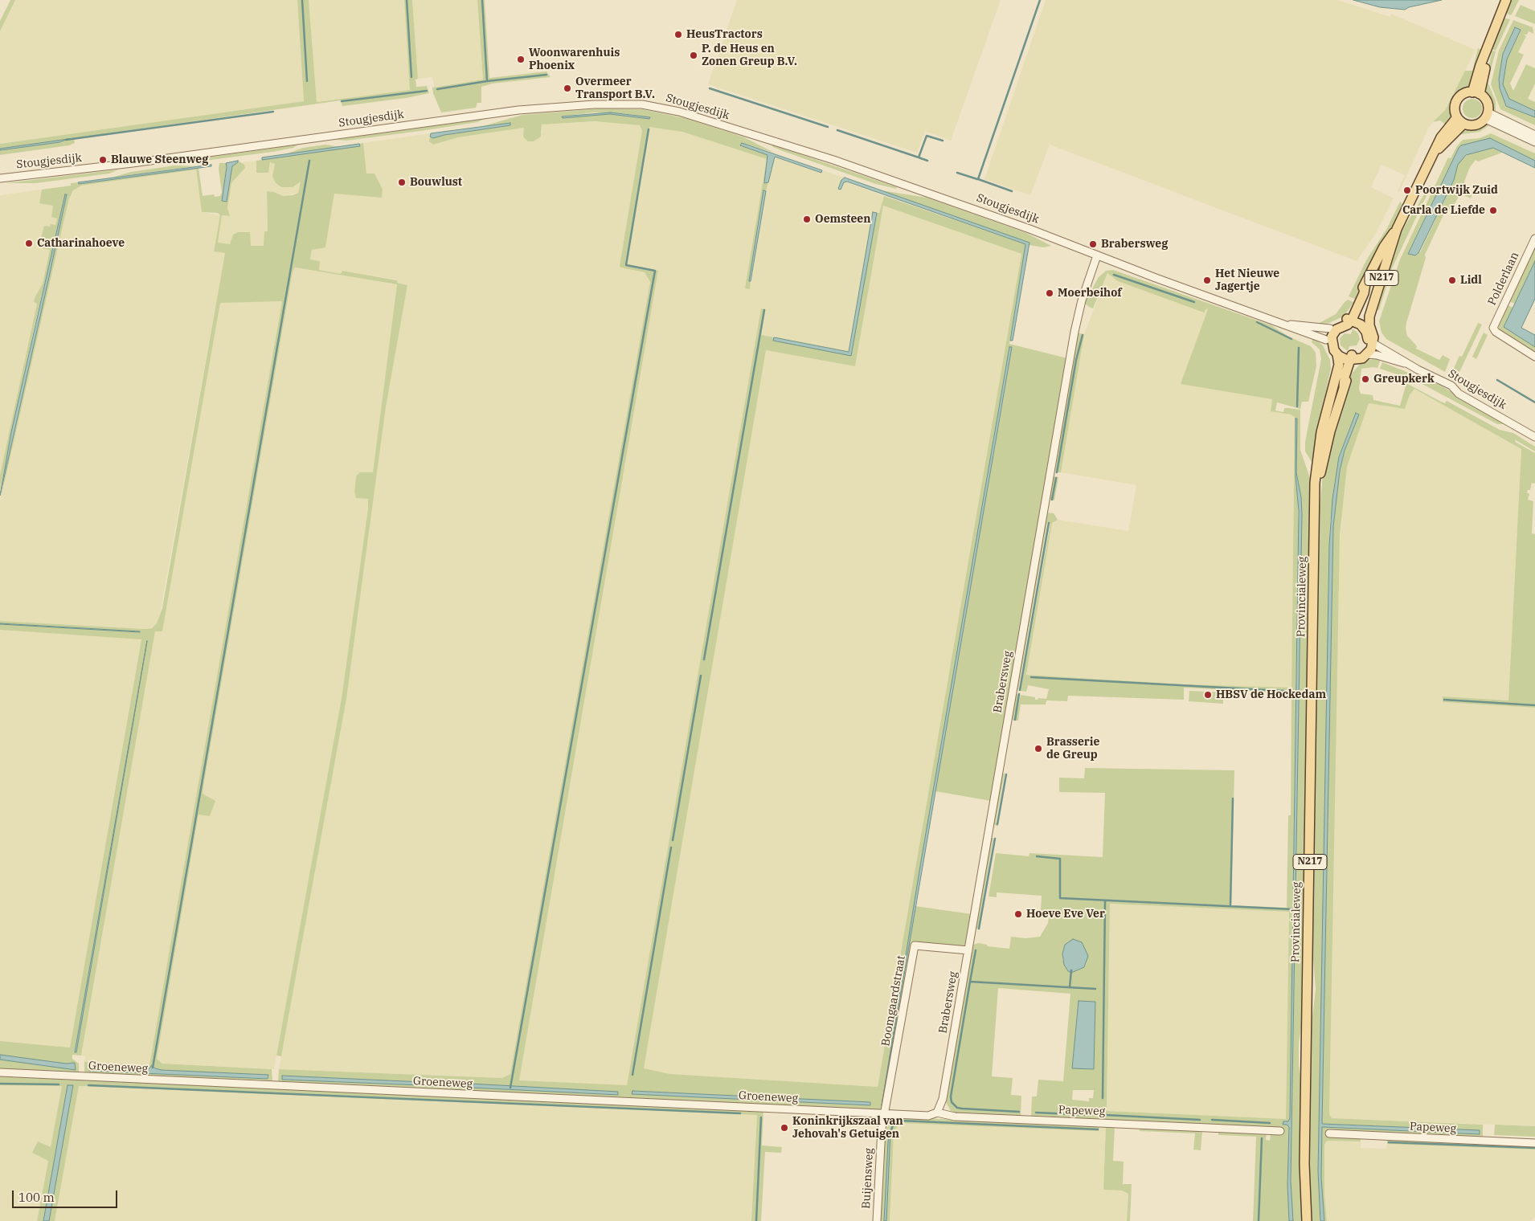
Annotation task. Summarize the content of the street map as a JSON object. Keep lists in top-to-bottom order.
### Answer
{
  "streets": {
    "main road": ["N217", "Provincialeweg"],
    "street": [
      "Stougjesdijk",
      "Polderlaan",
      "Brabersweg",
      "Boomgaardstraat",
      "Groeneweg",
      "Papeweg",
      "Buijensweg"
    ]
  },
  "crossings": [
    ["Stougjesdijk", "N217"],
    ["Stougjesdijk", "Brabersweg"],
    ["N217", "Provincialeweg"],
    ["Brabersweg", "Boomgaardstraat"],
    ["Brabersweg", "Papeweg"],
    ["Boomgaardstraat", "Groeneweg"],
    ["Boomgaardstraat", "Papeweg"],
    ["Boomgaardstraat", "Buijensweg"],
    ["Groeneweg", "Papeweg"],
    ["Groeneweg", "Buijensweg"],
    ["Papeweg", "Buijensweg"]
  ],
  "places": [
    "HeusTractors",
    "P. de Heus en Zonen Greup B.V.",
    "Woonwarenhuis Phoenix",
    "Overmeer Transport B.V.",
    "Blauwe Steenweg",
    "Bouwlust",
    "Poortwijk Zuid",
    "Carla de Liefde",
    "Oemsteen",
    "Catharinahoeve",
    "Brabersweg",
    "Het Nieuwe Jagertje",
    "Lidl",
    "Moerbeihof",
    "Greupkerk",
    "HBSV de Hockedam",
    "Brasserie de Greup",
    "Hoeve Eve Ver",
    "Koninkrijkszaal van Jehovah's Getuigen"
  ],
  "scale_bar": "100 m"
}
